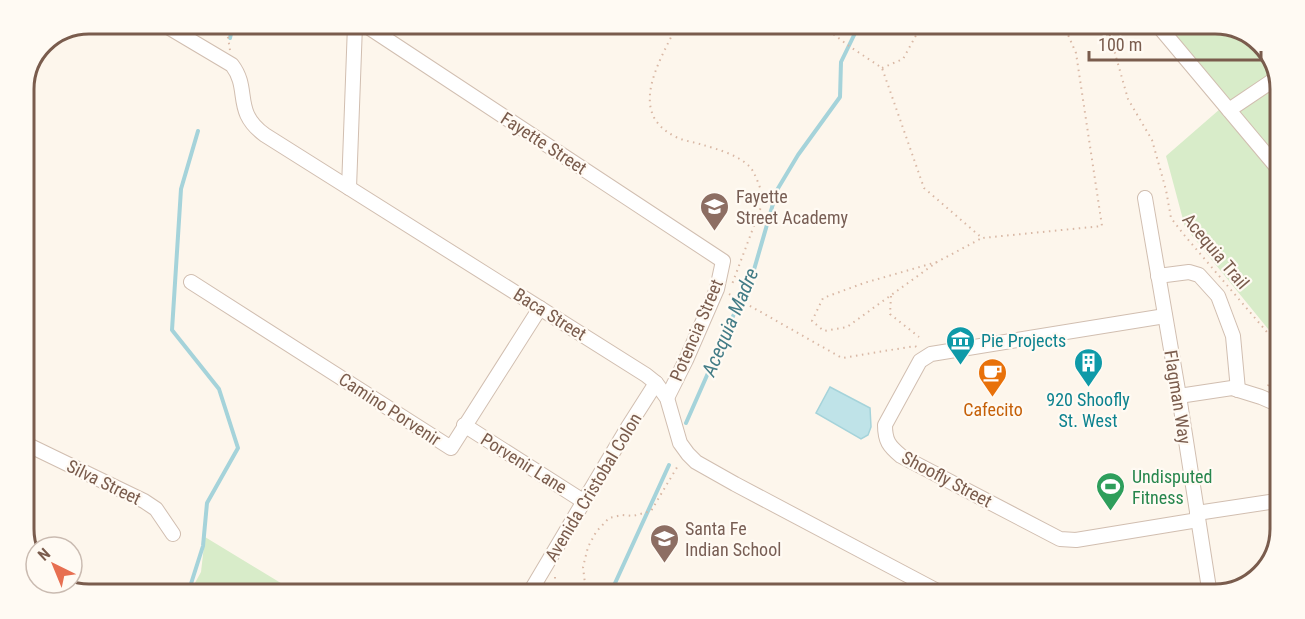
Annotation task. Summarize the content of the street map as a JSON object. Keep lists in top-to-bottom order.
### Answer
{
  "streets": {
    "street": [
      "Fayette Street",
      "Baca Street",
      "Potencia Street",
      "Flagman Way",
      "Camino Porvenir",
      "Porvenir Lane",
      "Shoofly Street",
      "Silva Street",
      "Avenida Cristobal Colon"
    ],
    "path": ["Acequia Trail"]
  },
  "crossings": [
    ["Fayette Street", "Potencia Street"],
    ["Baca Street", "Potencia Street"],
    ["Baca Street", "Camino Porvenir"],
    ["Baca Street", "Avenida Cristobal Colon"],
    ["Flagman Way", "Shoofly Street"],
    ["Camino Porvenir", "Porvenir Lane"],
    ["Porvenir Lane", "Avenida Cristobal Colon"]
  ],
  "water": ["Acequia Madre"],
  "places": {
    "school or university": ["Fayette Street Academy", "Santa Fe Indian School"],
    "museum": ["Pie Projects"],
    "building": ["920 Shoofly St. West"],
    "cafe": ["Cafecito"],
    "sports": ["Undisputed Fitness"]
  },
  "scale_bar": "100 m",
  "north": "top left"
}
